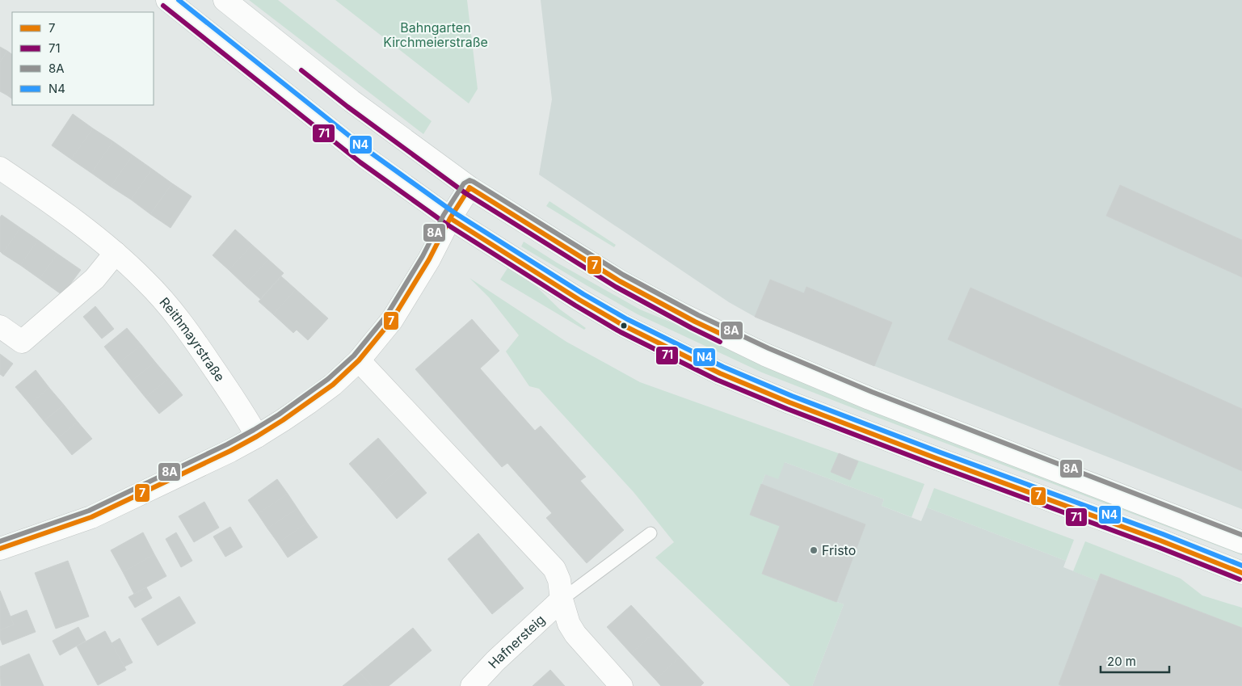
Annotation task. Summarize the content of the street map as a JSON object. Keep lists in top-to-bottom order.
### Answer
{
  "streets": {
    "main road": ["Reithmayrstraße", "Hafnersteig"]
  },
  "parks": ["Bahngarten Kirchmeierstraße"],
  "places": ["Fristo"],
  "lines": [
    "transit line N4",
    "transit line 71",
    "transit line 8A",
    "transit line 7"
  ],
  "legend": [
    "7",
    "71",
    "8A",
    "N4"
  ],
  "scale_bar": "20 m"
}
